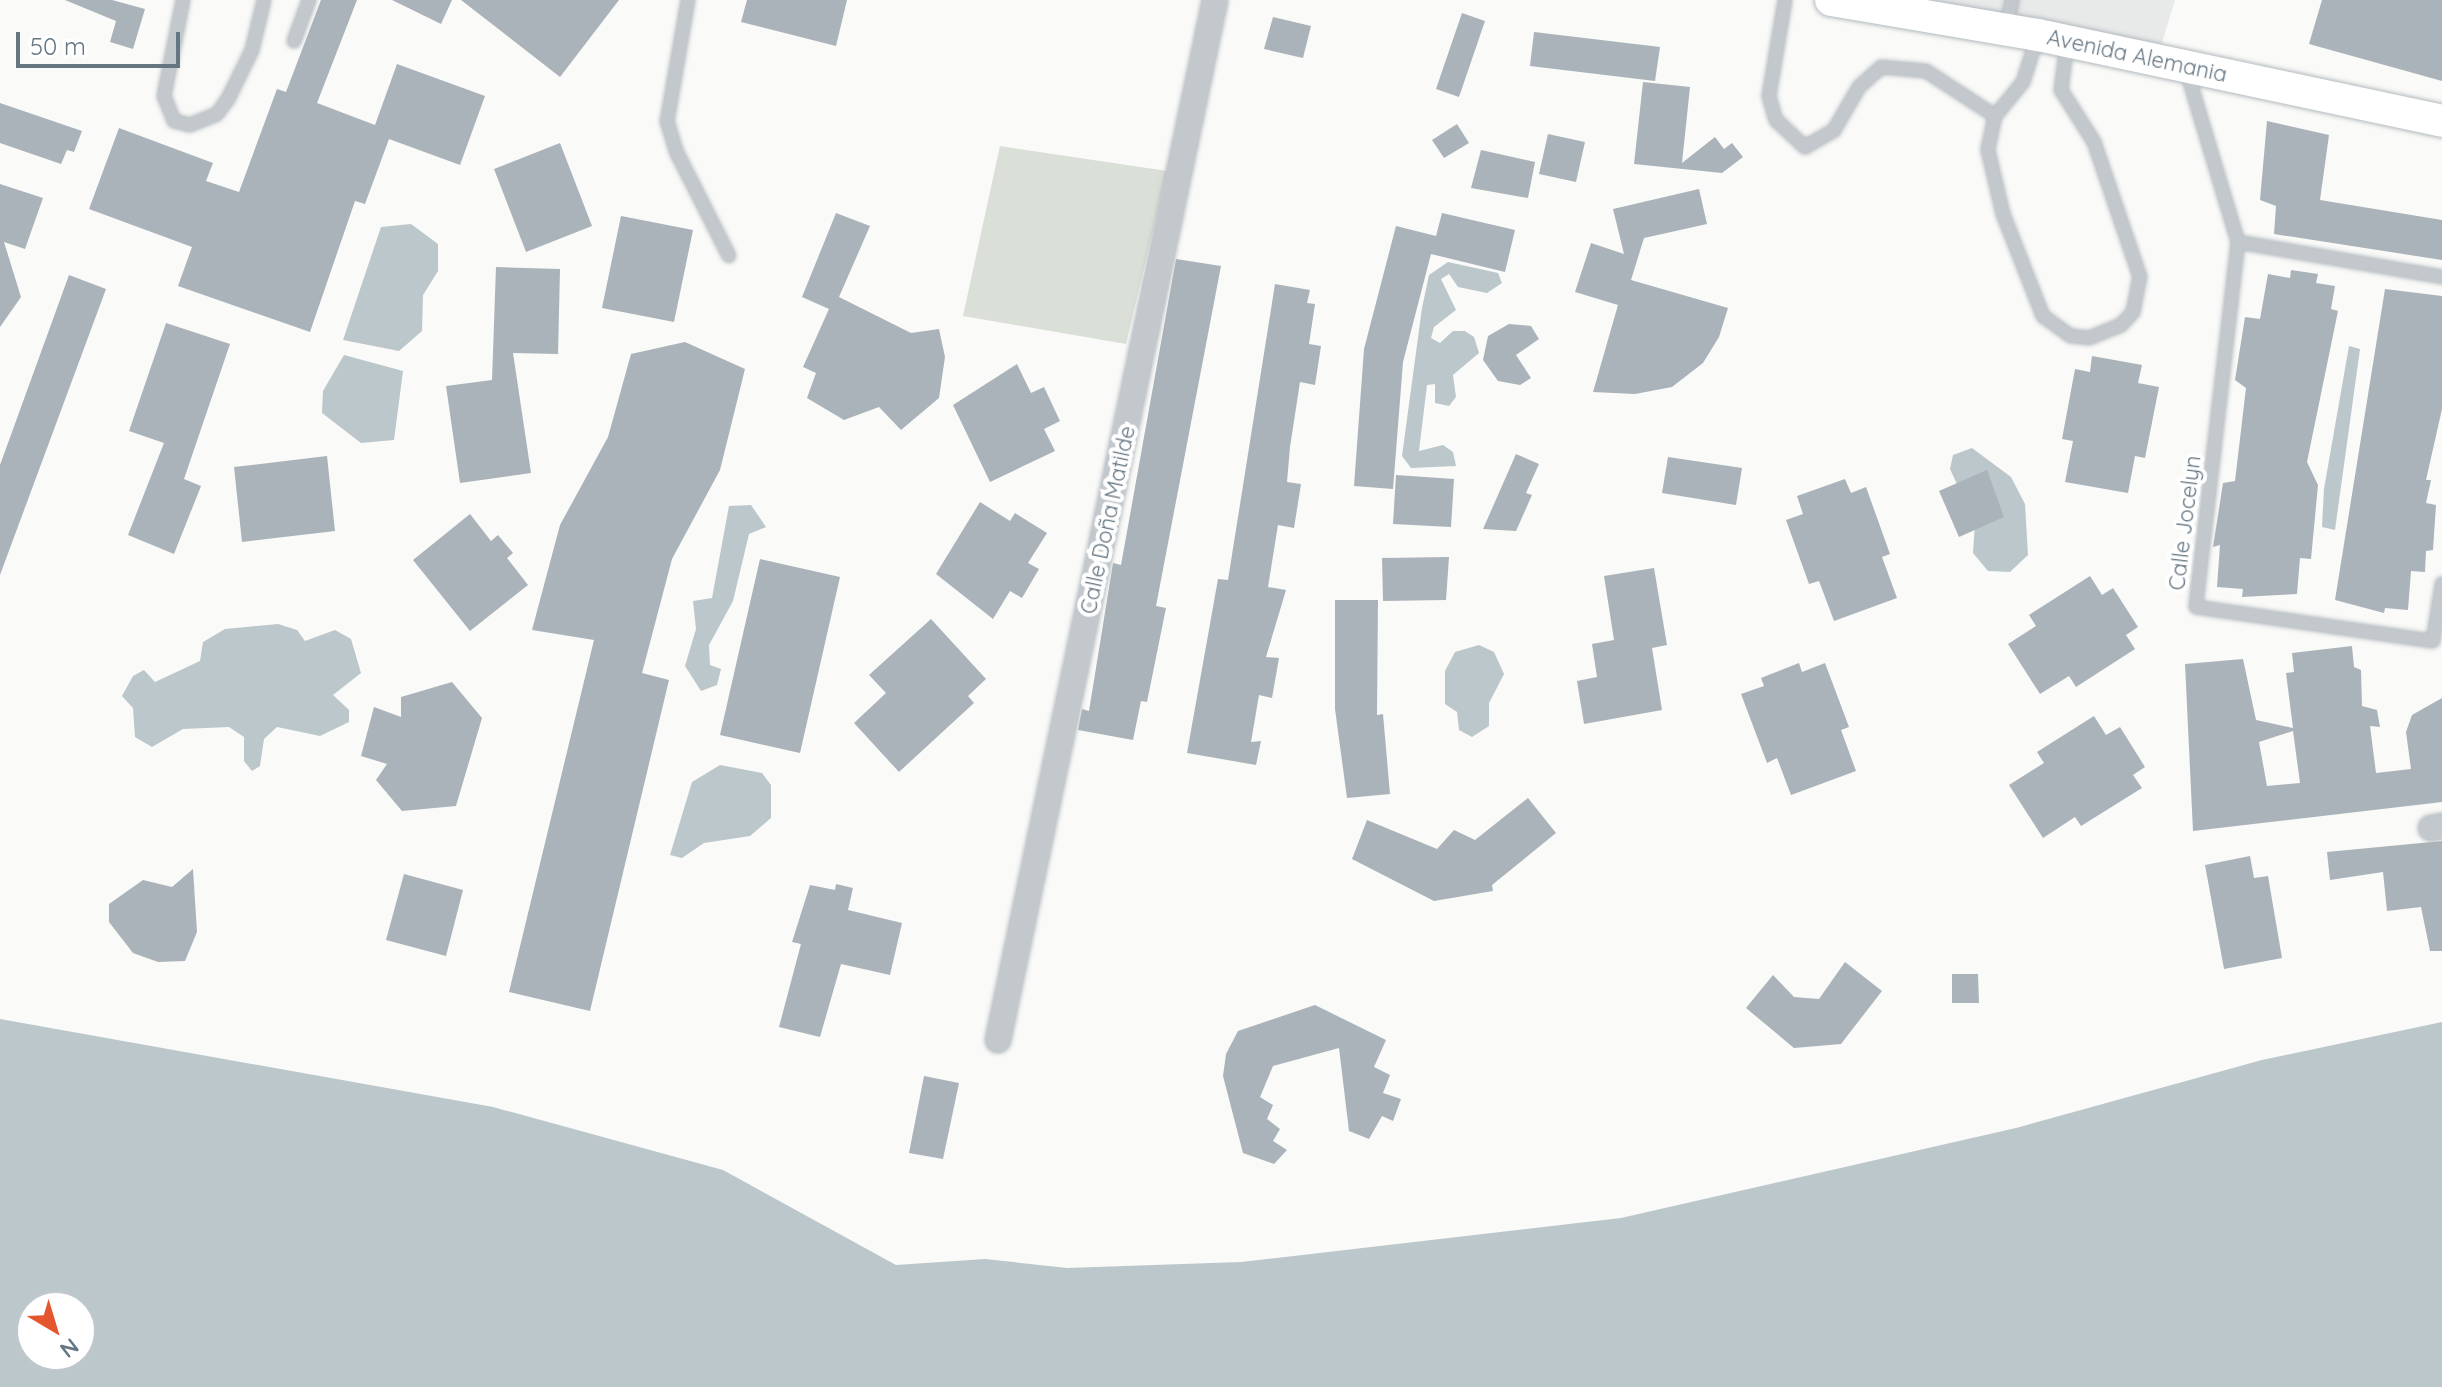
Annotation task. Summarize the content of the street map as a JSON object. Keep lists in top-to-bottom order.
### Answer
{
  "streets": {
    "street": ["Avenida Alemania", "Calle Doña Matilde"],
    "lane": ["Calle Jocelyn"]
  },
  "crossings": [
    ["Avenida Alemania", "Calle Jocelyn"]
  ],
  "scale_bar": "50 m",
  "north": "bottom right"
}
